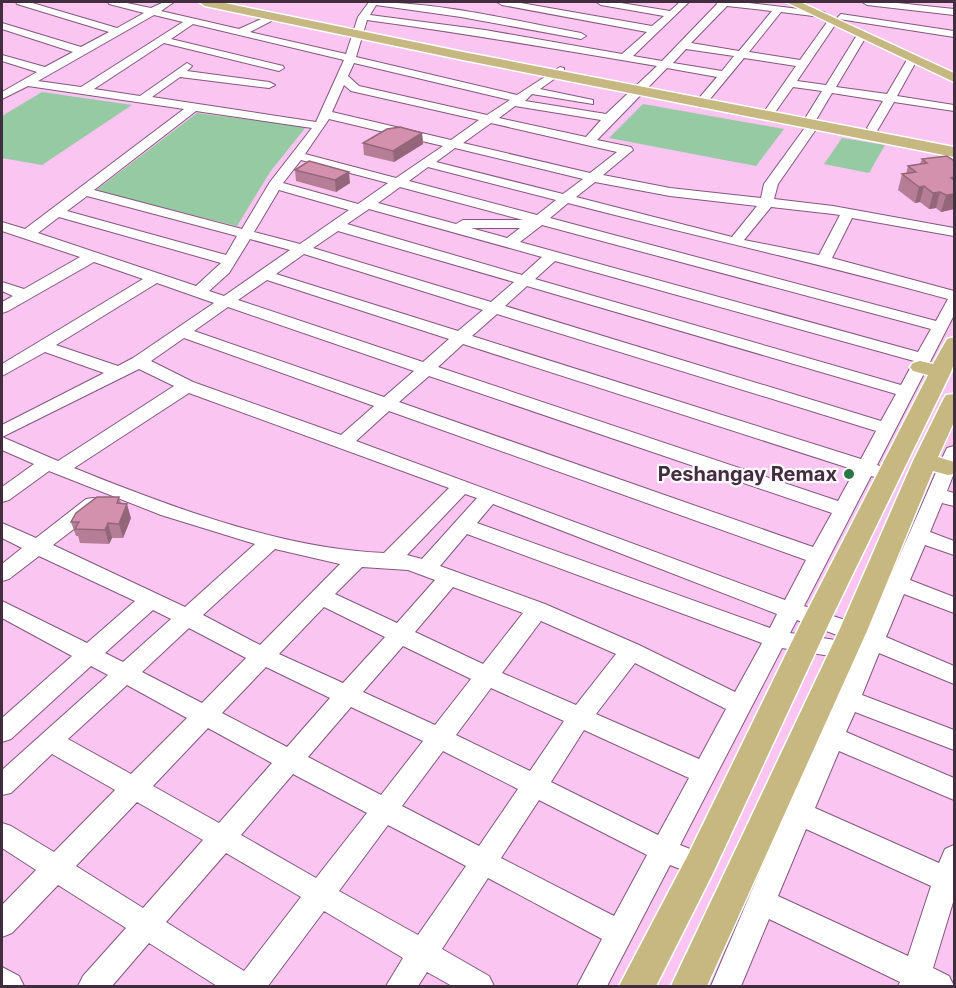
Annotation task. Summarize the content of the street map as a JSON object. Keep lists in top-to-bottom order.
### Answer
{
  "places": ["Peshangay Remax"]
}
